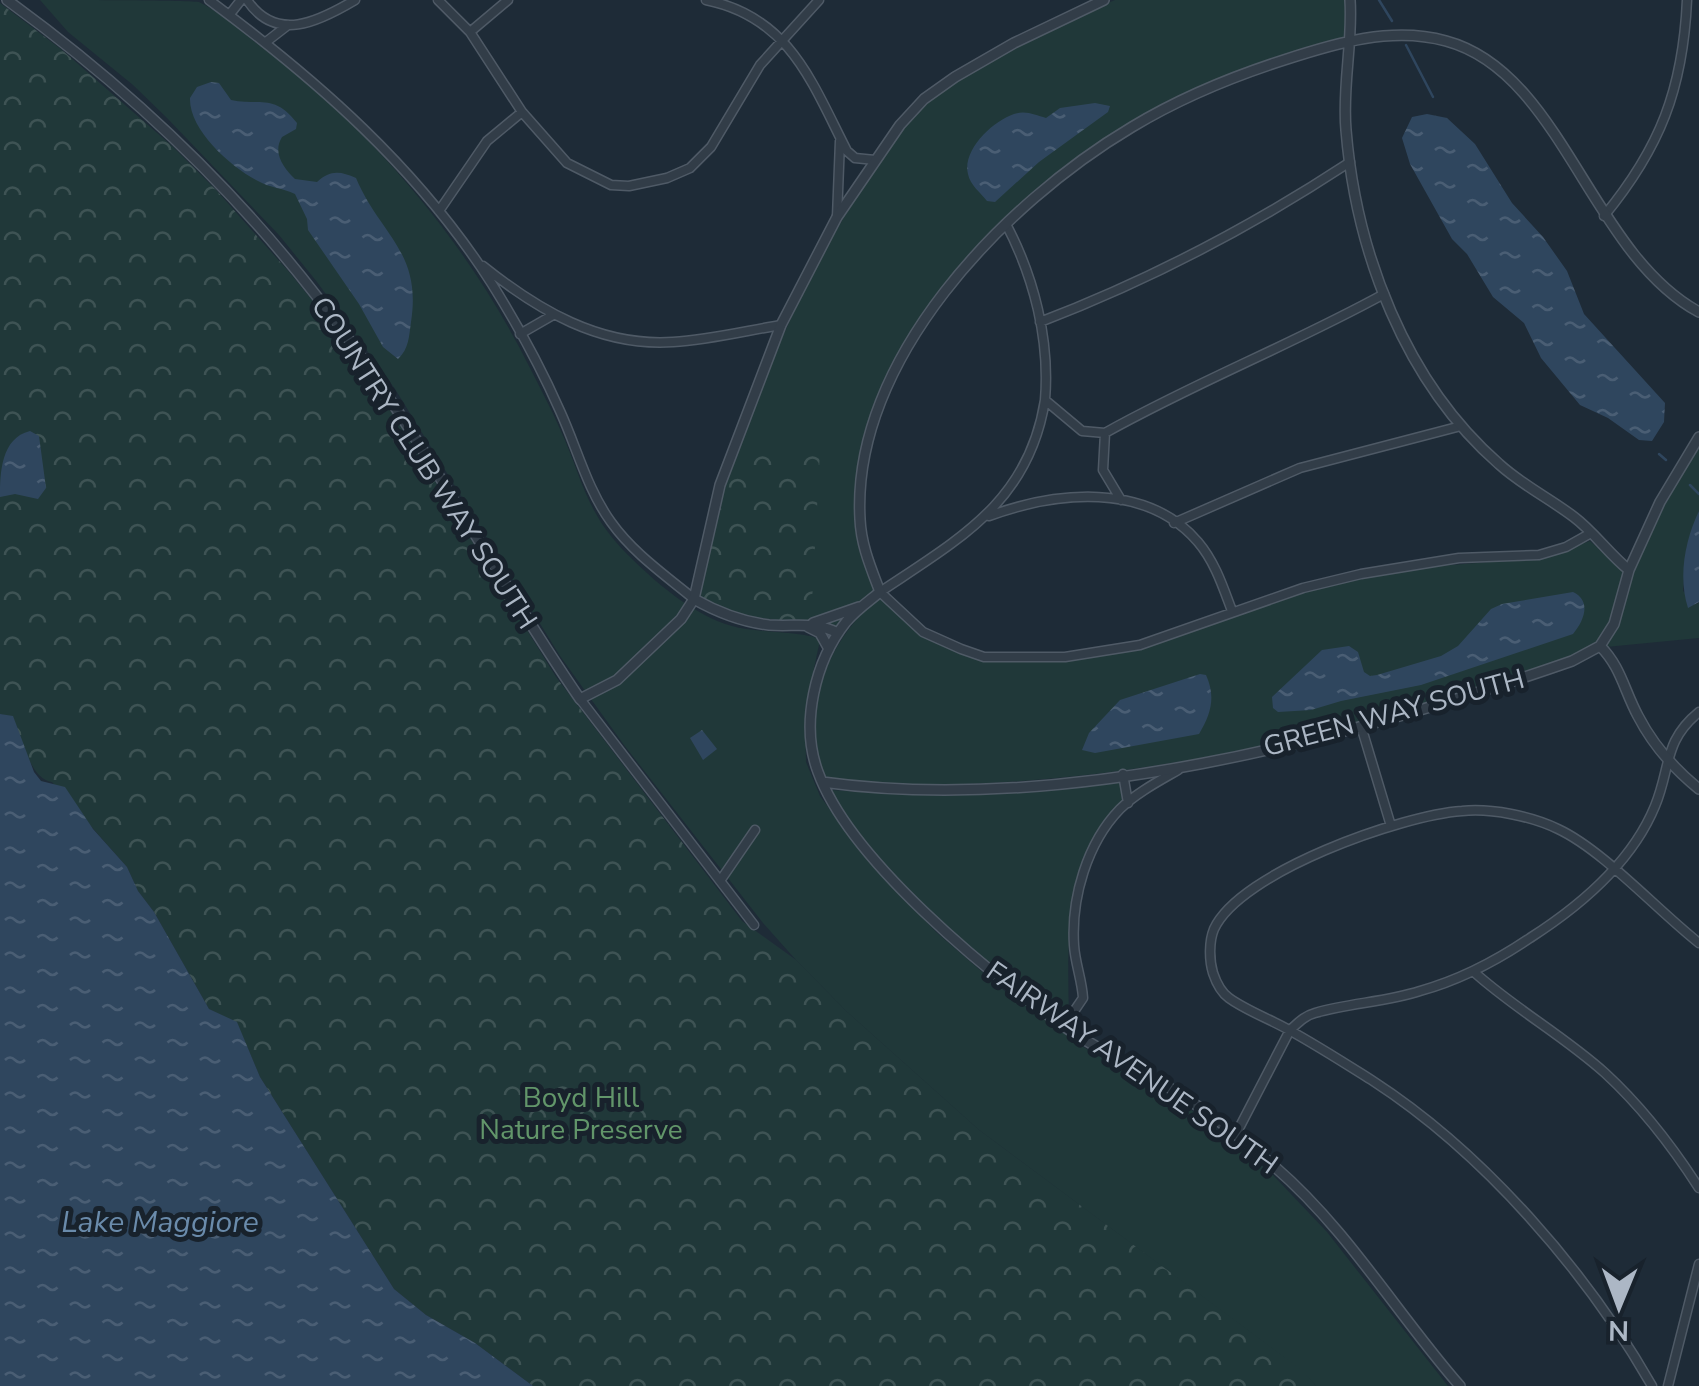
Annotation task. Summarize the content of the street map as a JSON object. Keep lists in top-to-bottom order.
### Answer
{
  "streets": {
    "street": ["COUNTRY CLUB WAY SOUTH", "GREEN WAY SOUTH", "FAIRWAY AVENUE SOUTH"]
  },
  "crossings": [
    ["GREEN WAY SOUTH", "FAIRWAY AVENUE SOUTH"]
  ],
  "water": ["Lake Maggiore"],
  "parks": ["Boyd Hill Nature Preserve"],
  "north": "bottom"
}
